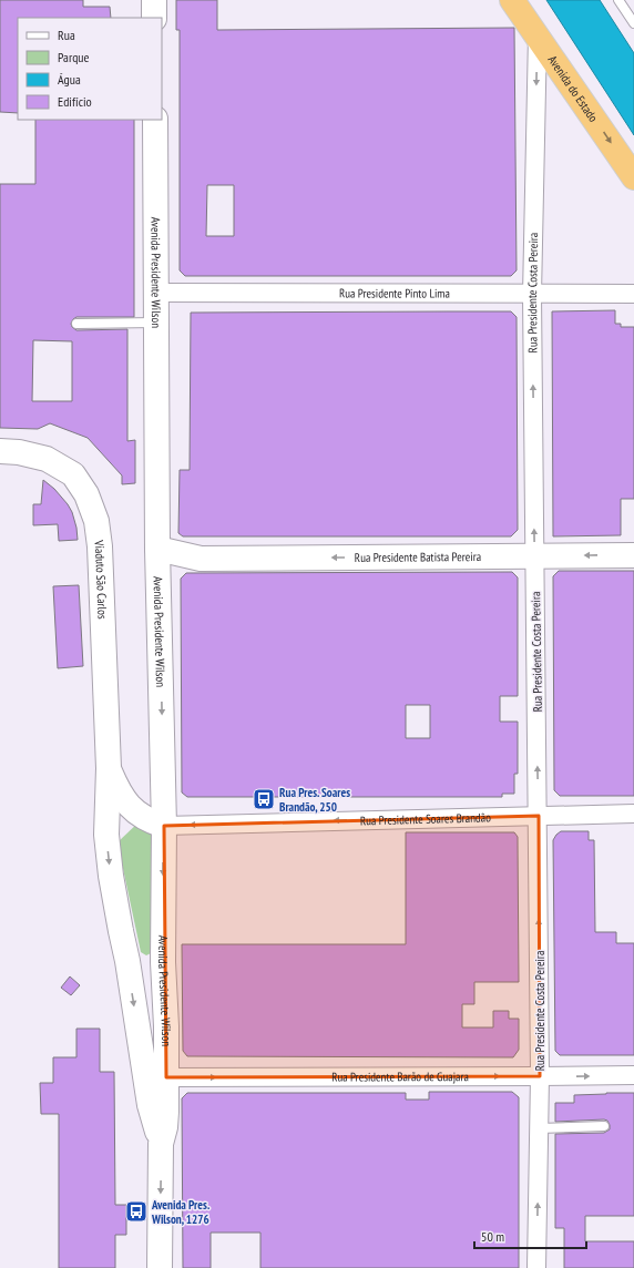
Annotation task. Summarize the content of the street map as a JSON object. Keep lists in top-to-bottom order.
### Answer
{
  "streets": {
    "highway": ["Avenida do Estado"],
    "main road": ["Avenida Presidente Wilson", "Rua Presidente Batista Pereira", "Viaduto São Carlos"],
    "street": [
      "Rua Presidente Costa Pereira",
      "Rua Presidente Pinto Lima",
      "Rua Presidente Soares Brandão",
      "Rua Presidente Barão de Guajara"
    ]
  },
  "crossings": [
    ["Avenida do Estado", "Rua Presidente Costa Pereira"],
    ["Avenida Presidente Wilson", "Rua Presidente Pinto Lima"],
    ["Avenida Presidente Wilson", "Rua Presidente Batista Pereira"],
    ["Avenida Presidente Wilson", "Viaduto São Carlos"],
    ["Avenida Presidente Wilson", "Rua Presidente Soares Brandão"],
    ["Avenida Presidente Wilson", "Rua Presidente Barão de Guajara"],
    ["Rua Presidente Costa Pereira", "Rua Presidente Pinto Lima"],
    ["Rua Presidente Costa Pereira", "Rua Presidente Batista Pereira"],
    ["Rua Presidente Costa Pereira", "Rua Presidente Soares Brandão"],
    ["Rua Presidente Costa Pereira", "Rua Presidente Barão de Guajara"]
  ],
  "one_way": [
    "Avenida do Estado",
    "Avenida Presidente Wilson",
    "Rua Presidente Batista Pereira",
    "Rua Presidente Soares Brandão",
    "Rua Presidente Barão de Guajara"
  ],
  "places": {
    "bus stop": ["Rua Pres. Soares Brandão, 250", "Avenida Pres. Wilson, 1276"]
  },
  "legend": [
    "Rua",
    "Parque",
    "Água",
    "Edifício"
  ],
  "scale_bar": "50 m"
}
